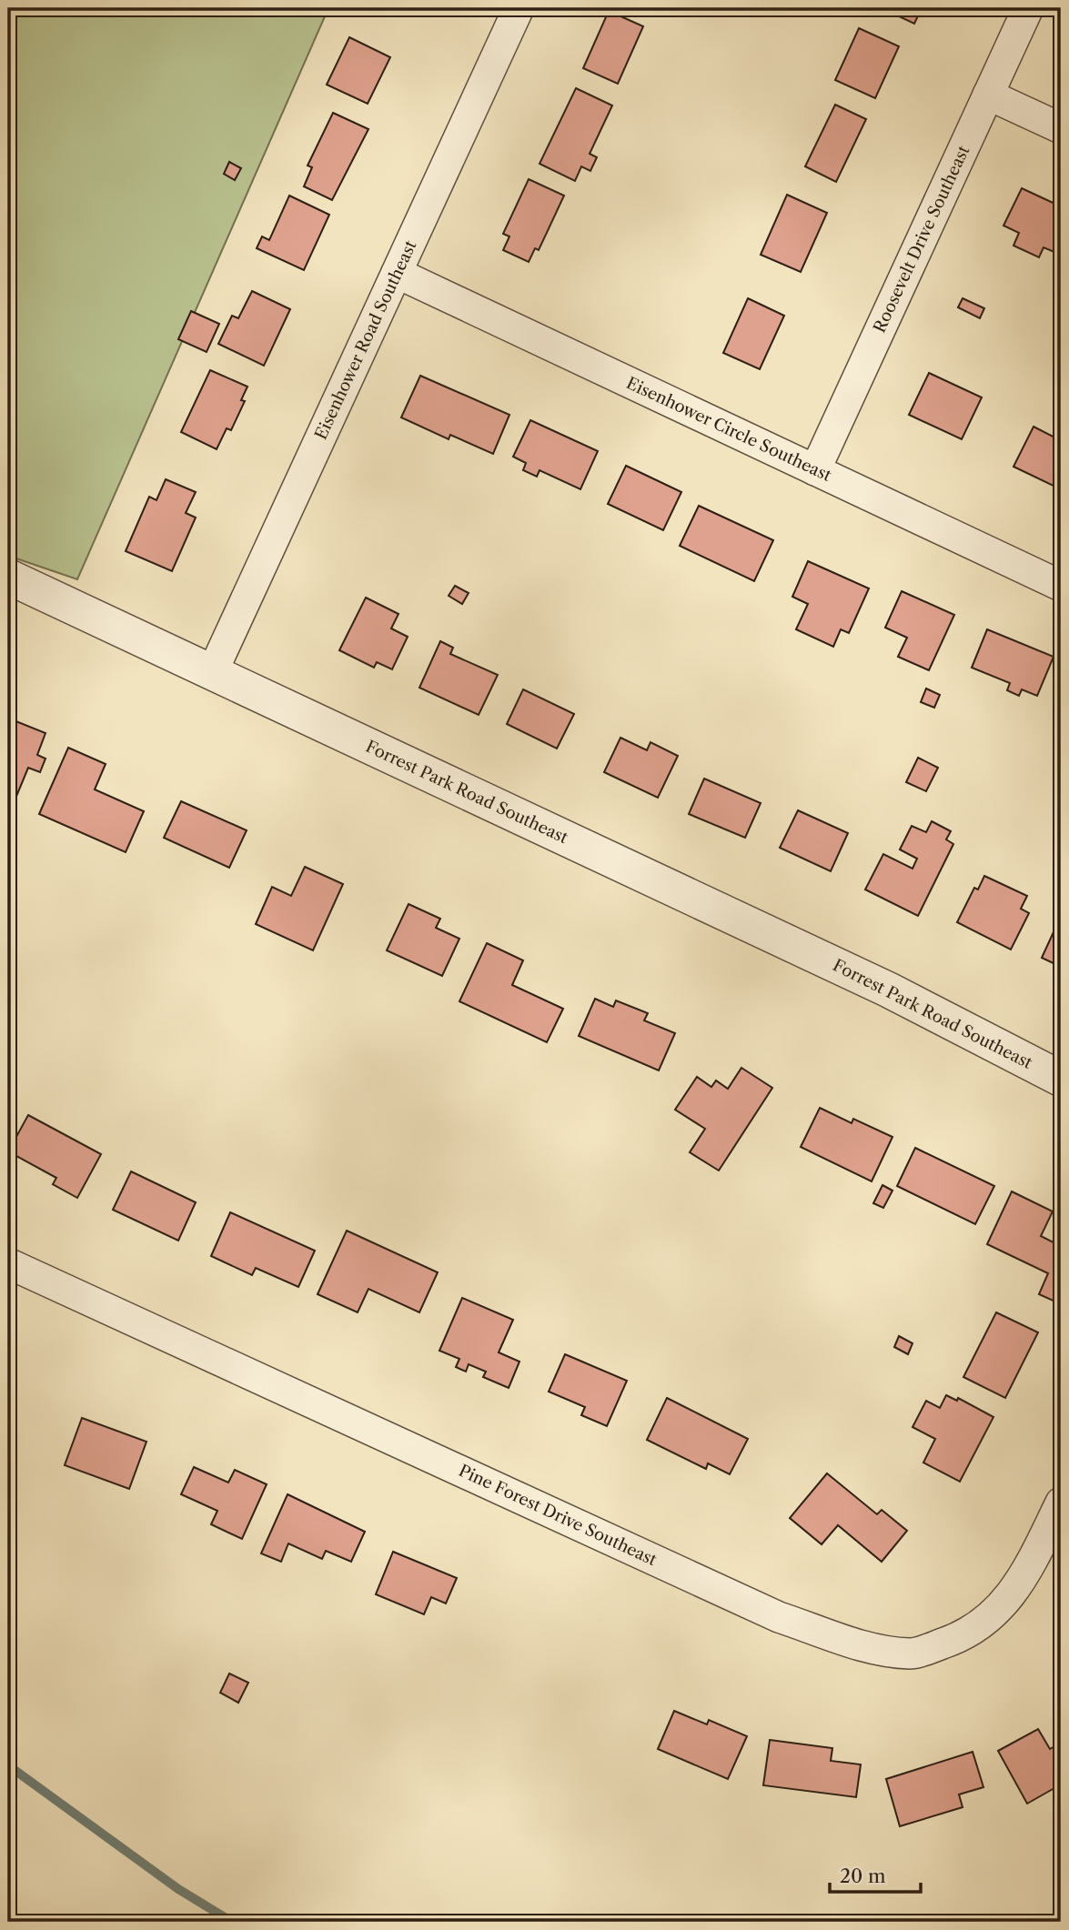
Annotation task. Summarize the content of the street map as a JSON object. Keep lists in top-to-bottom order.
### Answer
{
  "streets": {
    "street": [
      "Roosevelt Drive Southeast",
      "Eisenhower Road Southeast",
      "Eisenhower Circle Southeast",
      "Forrest Park Road Southeast",
      "Pine Forest Drive Southeast"
    ]
  },
  "crossings": [
    ["Roosevelt Drive Southeast", "Eisenhower Circle Southeast"],
    ["Eisenhower Road Southeast", "Eisenhower Circle Southeast"],
    ["Eisenhower Road Southeast", "Forrest Park Road Southeast"]
  ],
  "scale_bar": "20 m"
}
